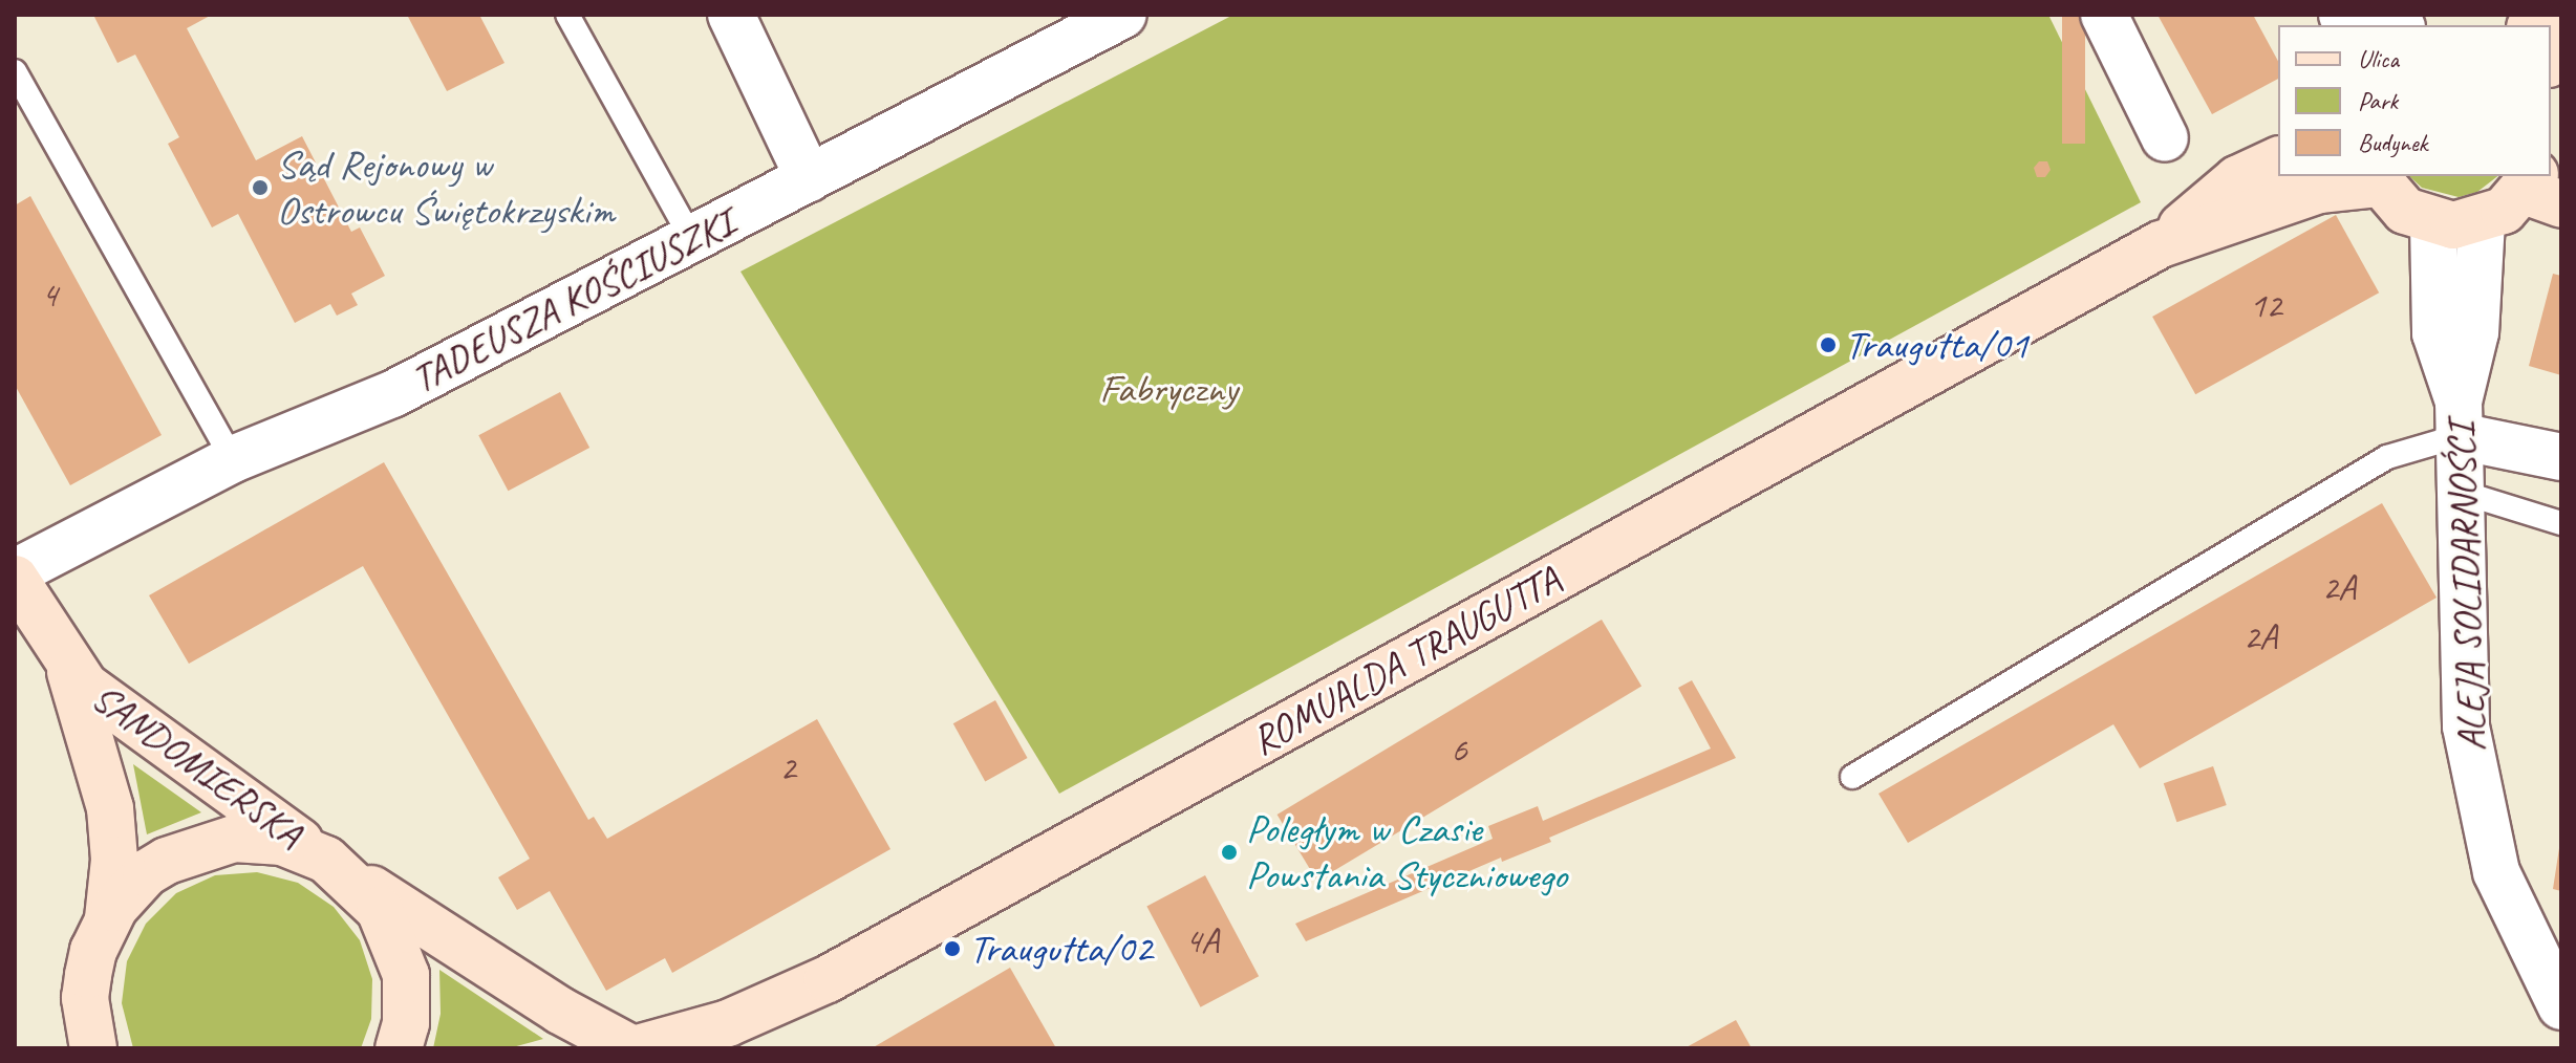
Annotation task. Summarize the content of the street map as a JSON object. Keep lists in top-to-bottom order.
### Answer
{
  "streets": {
    "main road": ["ROMUALDA TRAUGUTTA", "SANDOMIERSKA"],
    "street": ["TADEUSZA KOŚCIUSZKI", "ALEJA SOLIDARNOŚCI"]
  },
  "parks": ["Fabryczny"],
  "places": [
    "Sąd Rejonowy w Ostrowcu Świętokrzyskim",
    "Traugutta/01",
    "Poległym w Czasie Powstania Styczniowego",
    "Traugutta/02"
  ],
  "house_numbers": [
    "4",
    "12",
    "2A",
    "2A",
    "6",
    "2",
    "4A"
  ],
  "legend": ["Ulica", "Park", "Budynek"]
}
